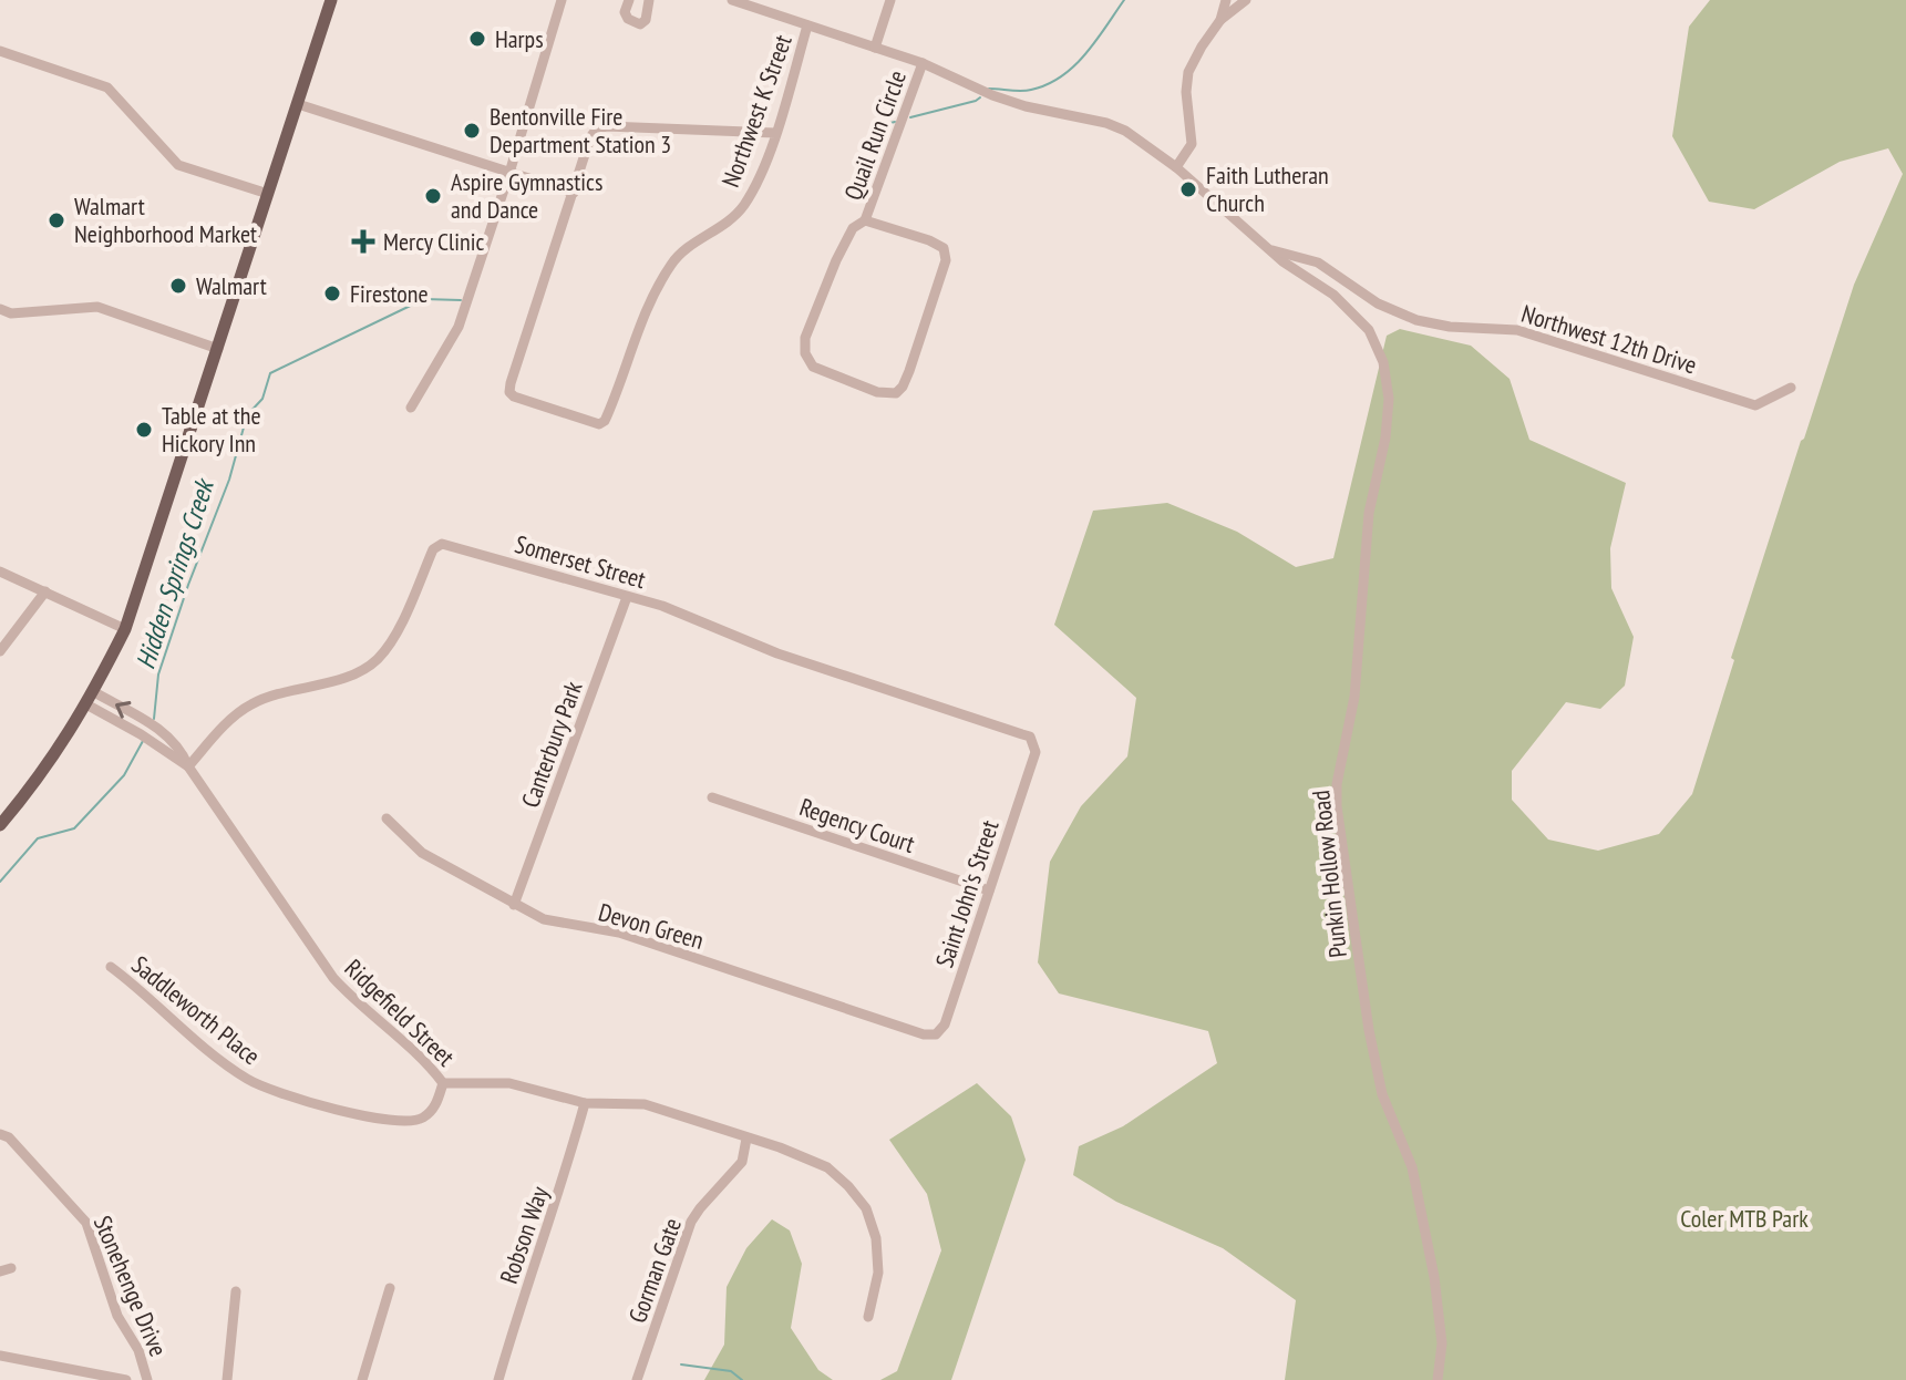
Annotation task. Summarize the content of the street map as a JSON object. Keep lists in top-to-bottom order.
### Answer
{
  "streets": {
    "street": [
      "Northwest K Street",
      "Quail Run Circle",
      "Northwest 12th Drive",
      "Somerset Street",
      "Canterbury Park",
      "Regency Court",
      "Punkin Hollow Road",
      "Saint John's Street",
      "Devon Green",
      "Saddleworth Place",
      "Ridgefield Street",
      "Robson Way",
      "Gorman Gate",
      "Stonehenge Drive"
    ]
  },
  "crossings": [
    ["Northwest K Street", "Punkin Hollow Road"],
    ["Quail Run Circle", "Punkin Hollow Road"],
    ["Northwest 12th Drive", "Punkin Hollow Road"],
    ["Somerset Street", "Canterbury Park"],
    ["Somerset Street", "Saint John's Street"],
    ["Somerset Street", "Ridgefield Street"],
    ["Canterbury Park", "Devon Green"],
    ["Regency Court", "Saint John's Street"],
    ["Saint John's Street", "Devon Green"],
    ["Saddleworth Place", "Ridgefield Street"],
    ["Ridgefield Street", "Robson Way"],
    ["Ridgefield Street", "Gorman Gate"]
  ],
  "water": ["Hidden Springs Creek"],
  "parks": ["Coler MTB Park"],
  "places": {
    "other": [
      "Harps",
      "Bentonville Fire Department Station 3",
      "Faith Lutheran Church",
      "Aspire Gymnastics and Dance",
      "Walmart Neighborhood Market",
      "Walmart",
      "Firestone",
      "Table at the Hickory Inn"
    ],
    "health": ["Mercy Clinic"]
  }
}
